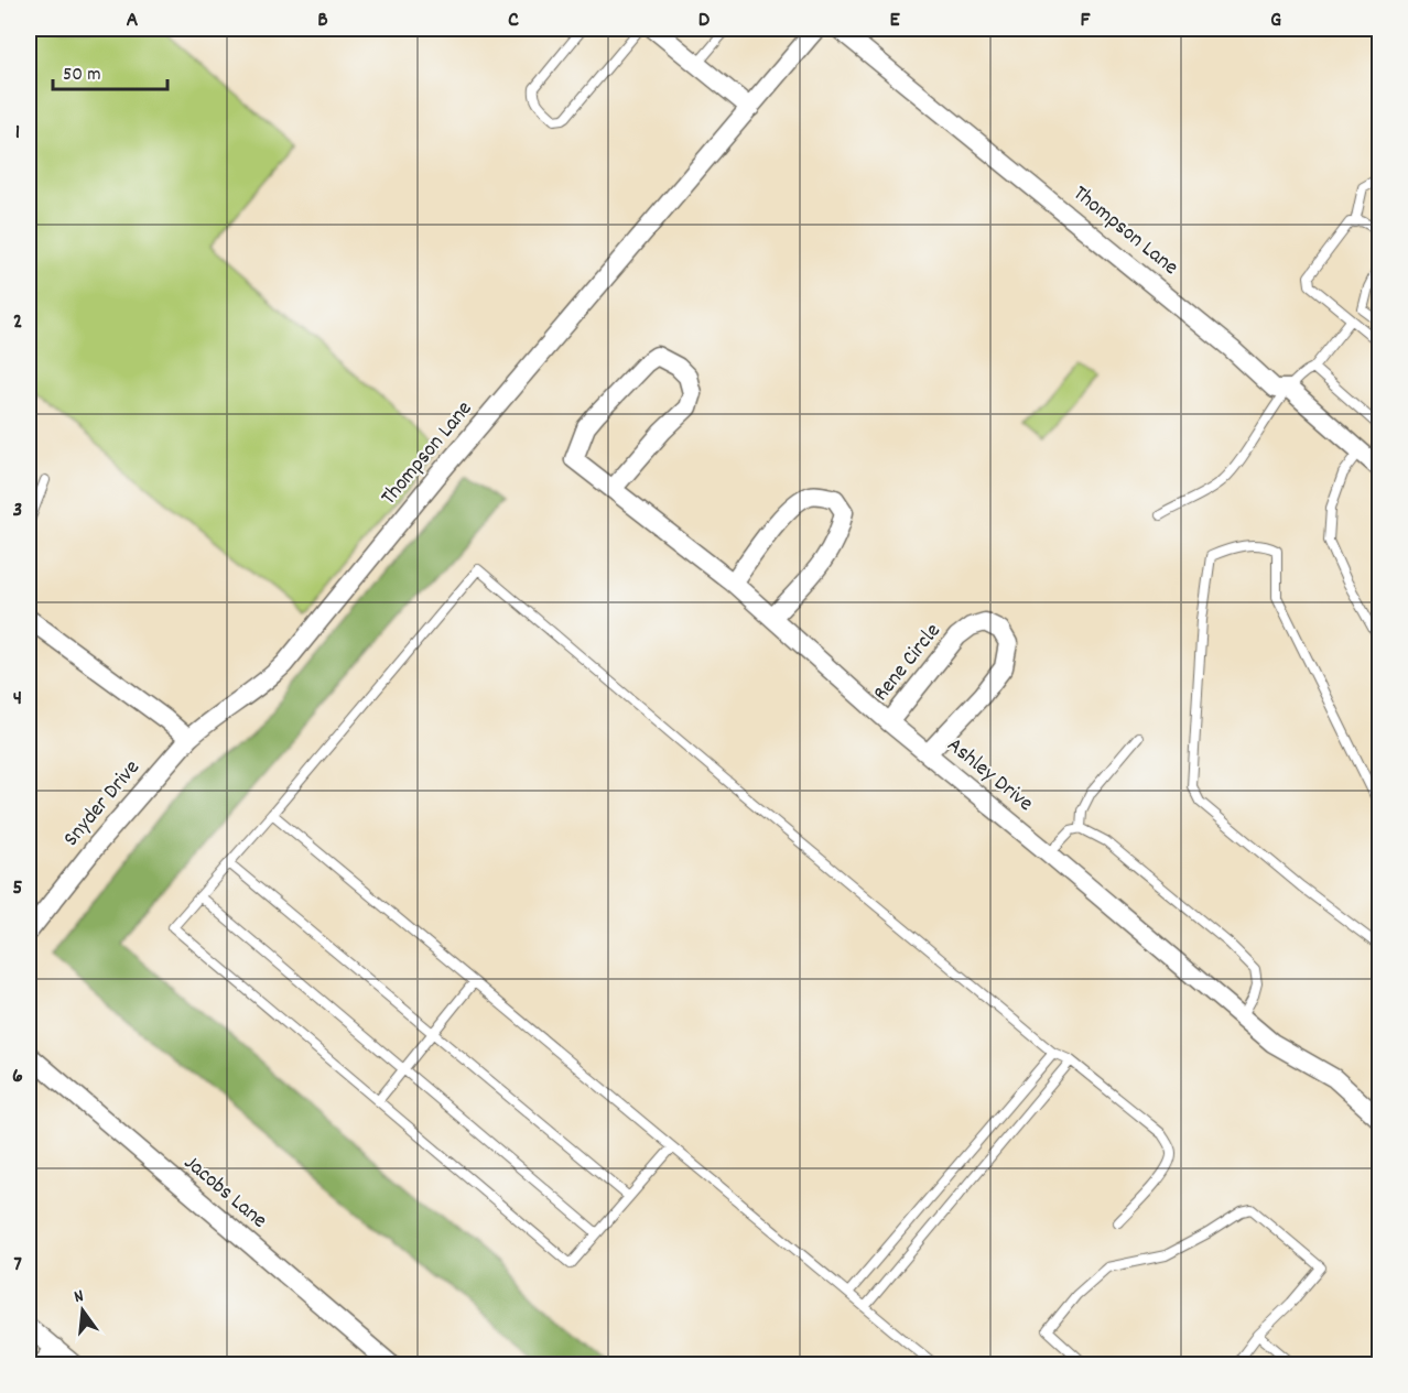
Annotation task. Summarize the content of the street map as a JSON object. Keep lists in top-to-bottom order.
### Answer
{
  "streets": {
    "street": [
      "Thompson Lane",
      "Rene Circle",
      "Ashley Drive",
      "Snyder Drive",
      "Jacobs Lane"
    ]
  },
  "crossings": [
    ["Thompson Lane", "Snyder Drive"],
    ["Rene Circle", "Ashley Drive"]
  ],
  "scale_bar": "50 m",
  "north": "top",
  "grid": {
    "columns": [
      "A",
      "B",
      "C",
      "D",
      "E",
      "F",
      "G"
    ],
    "rows": [
      "1",
      "2",
      "3",
      "4",
      "5",
      "6",
      "7"
    ]
  }
}
